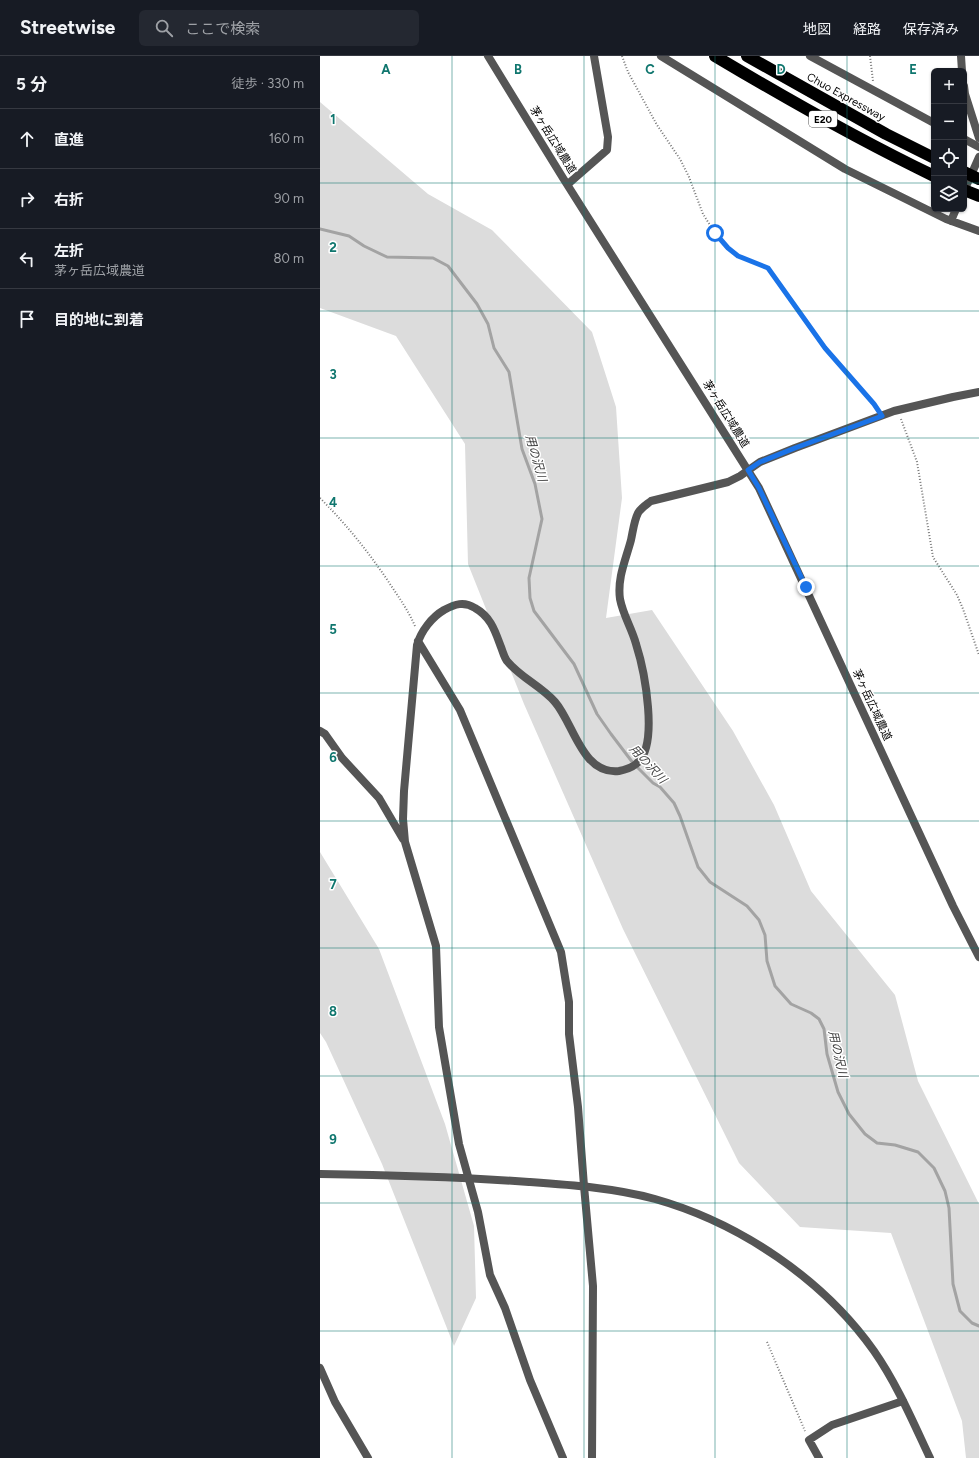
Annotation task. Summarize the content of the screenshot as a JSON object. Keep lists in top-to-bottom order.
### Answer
{
  "streets": {
    "highway": ["Chuo Expressway", "E20"],
    "street": ["茅ヶ岳広域農道"]
  },
  "water": ["用の沢川"],
  "page": {
    "header": "Streetwise",
    "search": "ここで検索",
    "nav": ["地図", "経路", "保存済み"],
    "heading": ["5 分", "徒歩 · 330 m"],
    "map_buttons": ["+", "−"],
    "list": [
      ["直進", "160 m"],
      ["右折", "90 m"],
      ["左折", "茅ヶ岳広域農道", "80 m"],
      "目的地に到着"
    ]
  },
  "grid": {
    "columns": [
      "A",
      "B",
      "C",
      "D",
      "E"
    ],
    "rows": [
      "1",
      "2",
      "3",
      "4",
      "5",
      "6",
      "7",
      "8",
      "9"
    ]
  }
}
